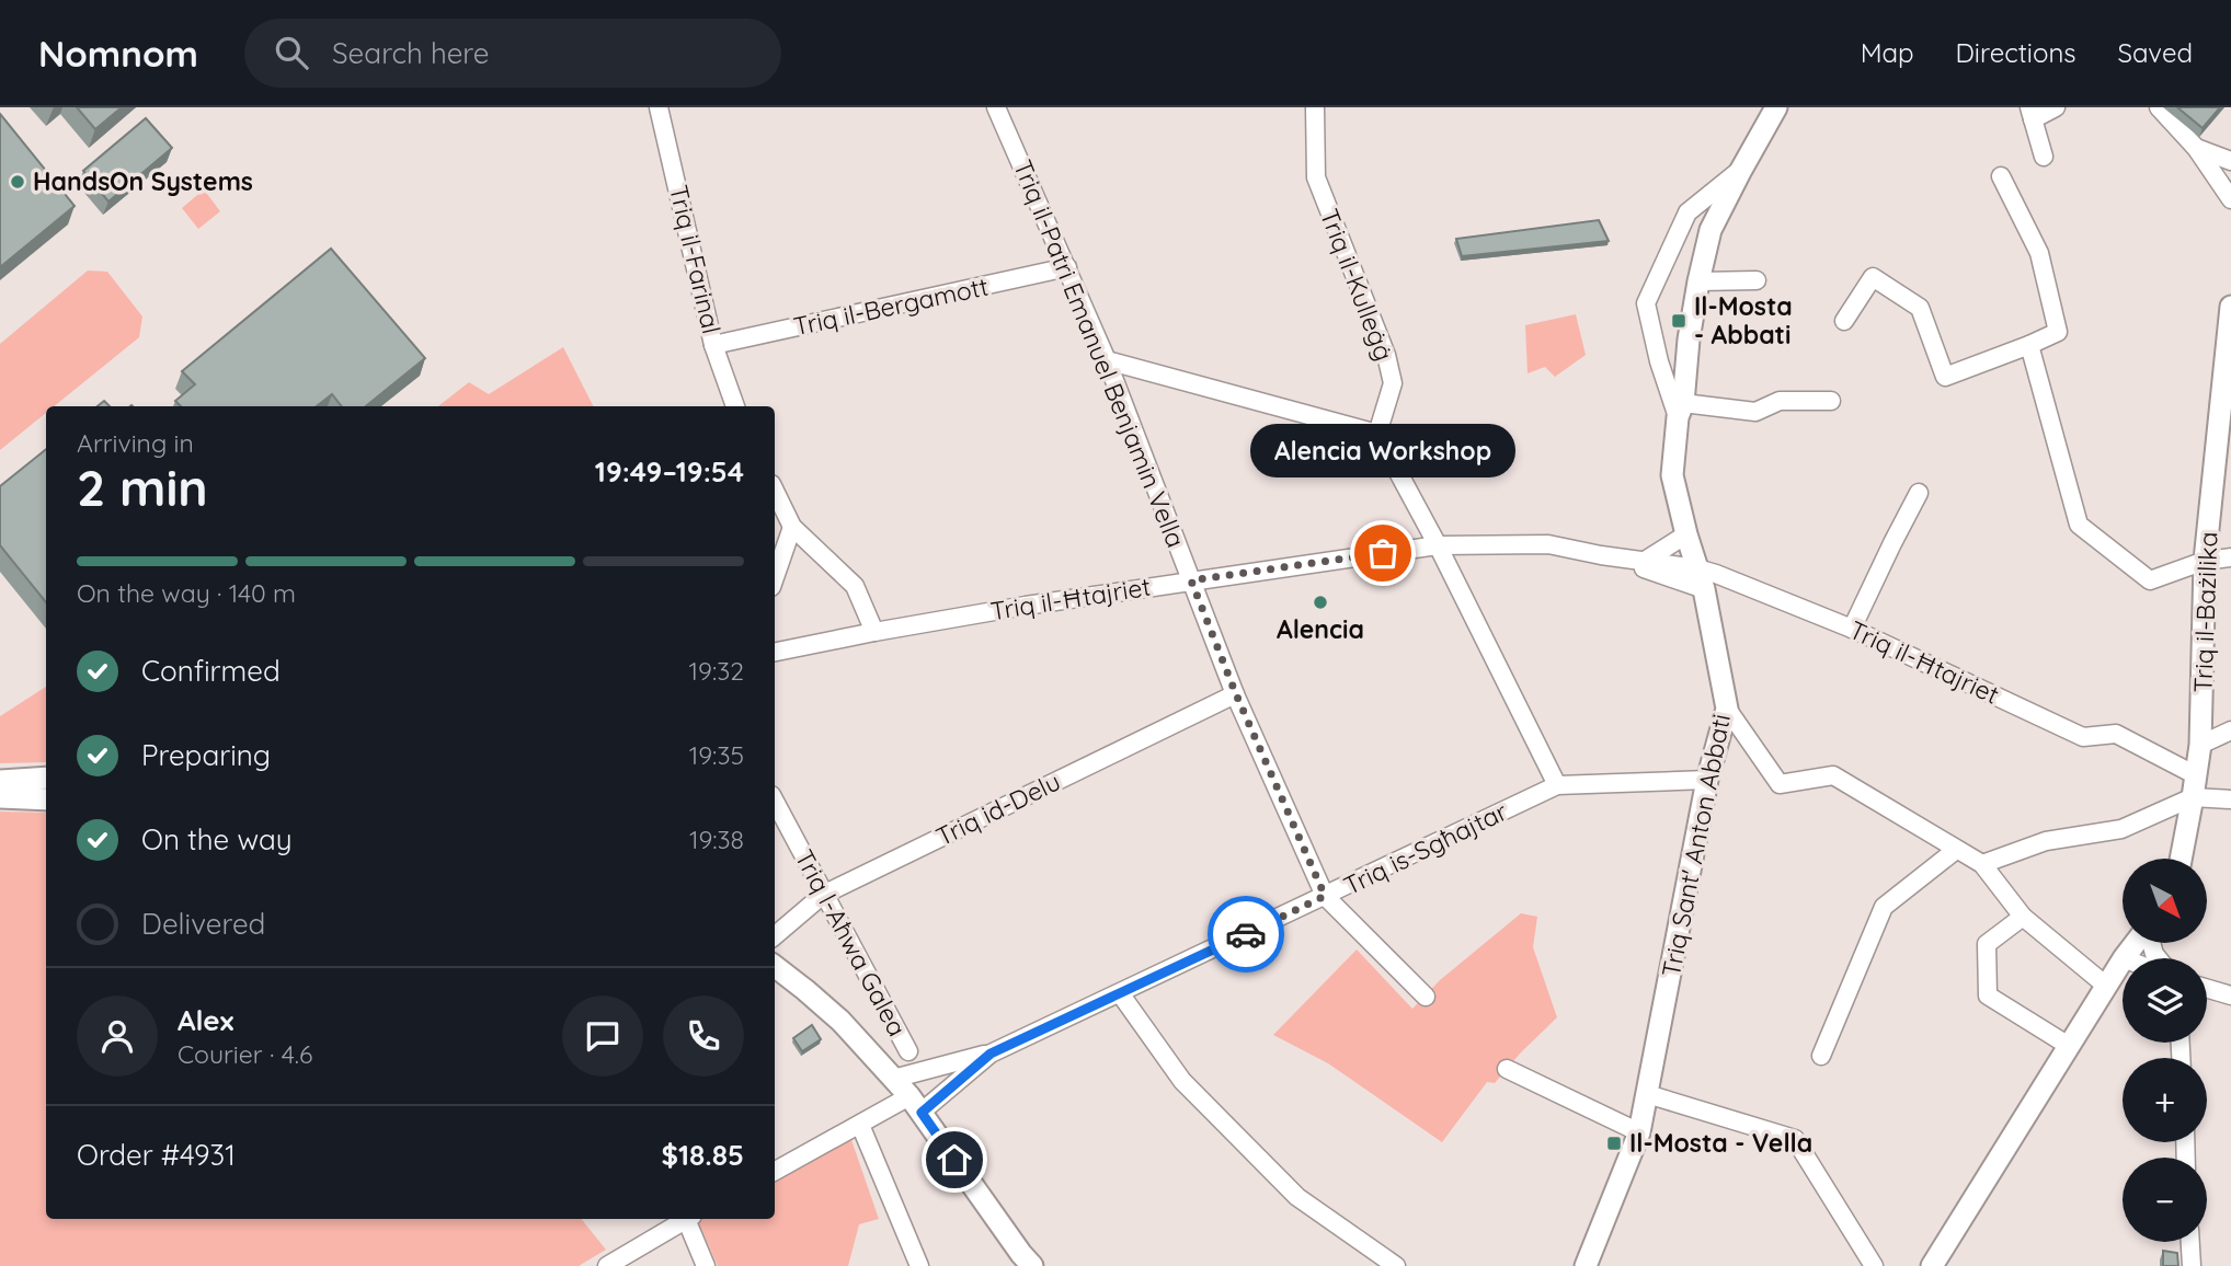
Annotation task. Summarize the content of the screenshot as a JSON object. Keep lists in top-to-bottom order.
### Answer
{
  "streets": {
    "street": [
      "Triq il-Farinal",
      "Triq il-Kulleġġ",
      "Triq il-Bergamott",
      "Triq il-Patri Emanuel Benjamin Vella",
      "Triq il-Ħtajriet",
      "Triq il-Bażilika",
      "Triq id-Delu",
      "Triq Sant' Anton Abbati",
      "Triq is-Sgħajtar",
      "Triq l-Aħwa Galea"
    ]
  },
  "crossings": [
    ["Triq il-Farinal", "Triq il-Bergamott"],
    ["Triq il-Bergamott", "Triq il-Patri Emanuel Benjamin Vella"],
    ["Triq il-Patri Emanuel Benjamin Vella", "Triq il-Ħtajriet"],
    ["Triq il-Patri Emanuel Benjamin Vella", "Triq id-Delu"],
    ["Triq il-Patri Emanuel Benjamin Vella", "Triq is-Sgħajtar"],
    ["Triq il-Ħtajriet", "Triq il-Bażilika"],
    ["Triq il-Ħtajriet", "Triq Sant' Anton Abbati"],
    ["Triq id-Delu", "Triq l-Aħwa Galea"],
    ["Triq Sant' Anton Abbati", "Triq is-Sgħajtar"]
  ],
  "places": {
    "other": ["HandsOn Systems", "Alencia Workshop", "Alencia"],
    "transit": ["Il-Mosta - Abbati", "Il-Mosta - Vella"]
  },
  "north": "bottom right",
  "page": {
    "header": "Nomnom",
    "search": "Search here",
    "nav": ["Map", "Directions", "Saved"],
    "heading": ["2 min", "Arriving in", "19:49–19:54"],
    "panel": [
      "Alex",
      "Courier · 4.6",
      "Order #4931",
      "$18.85"
    ],
    "bubble": "Alencia Workshop",
    "bar": "On the way · 140 m",
    "list": [
      ["Confirmed", "19:32"],
      ["Preparing", "19:35"],
      ["On the way", "19:38"],
      "Delivered"
    ],
    "map_buttons": ["+", "−"]
  }
}
